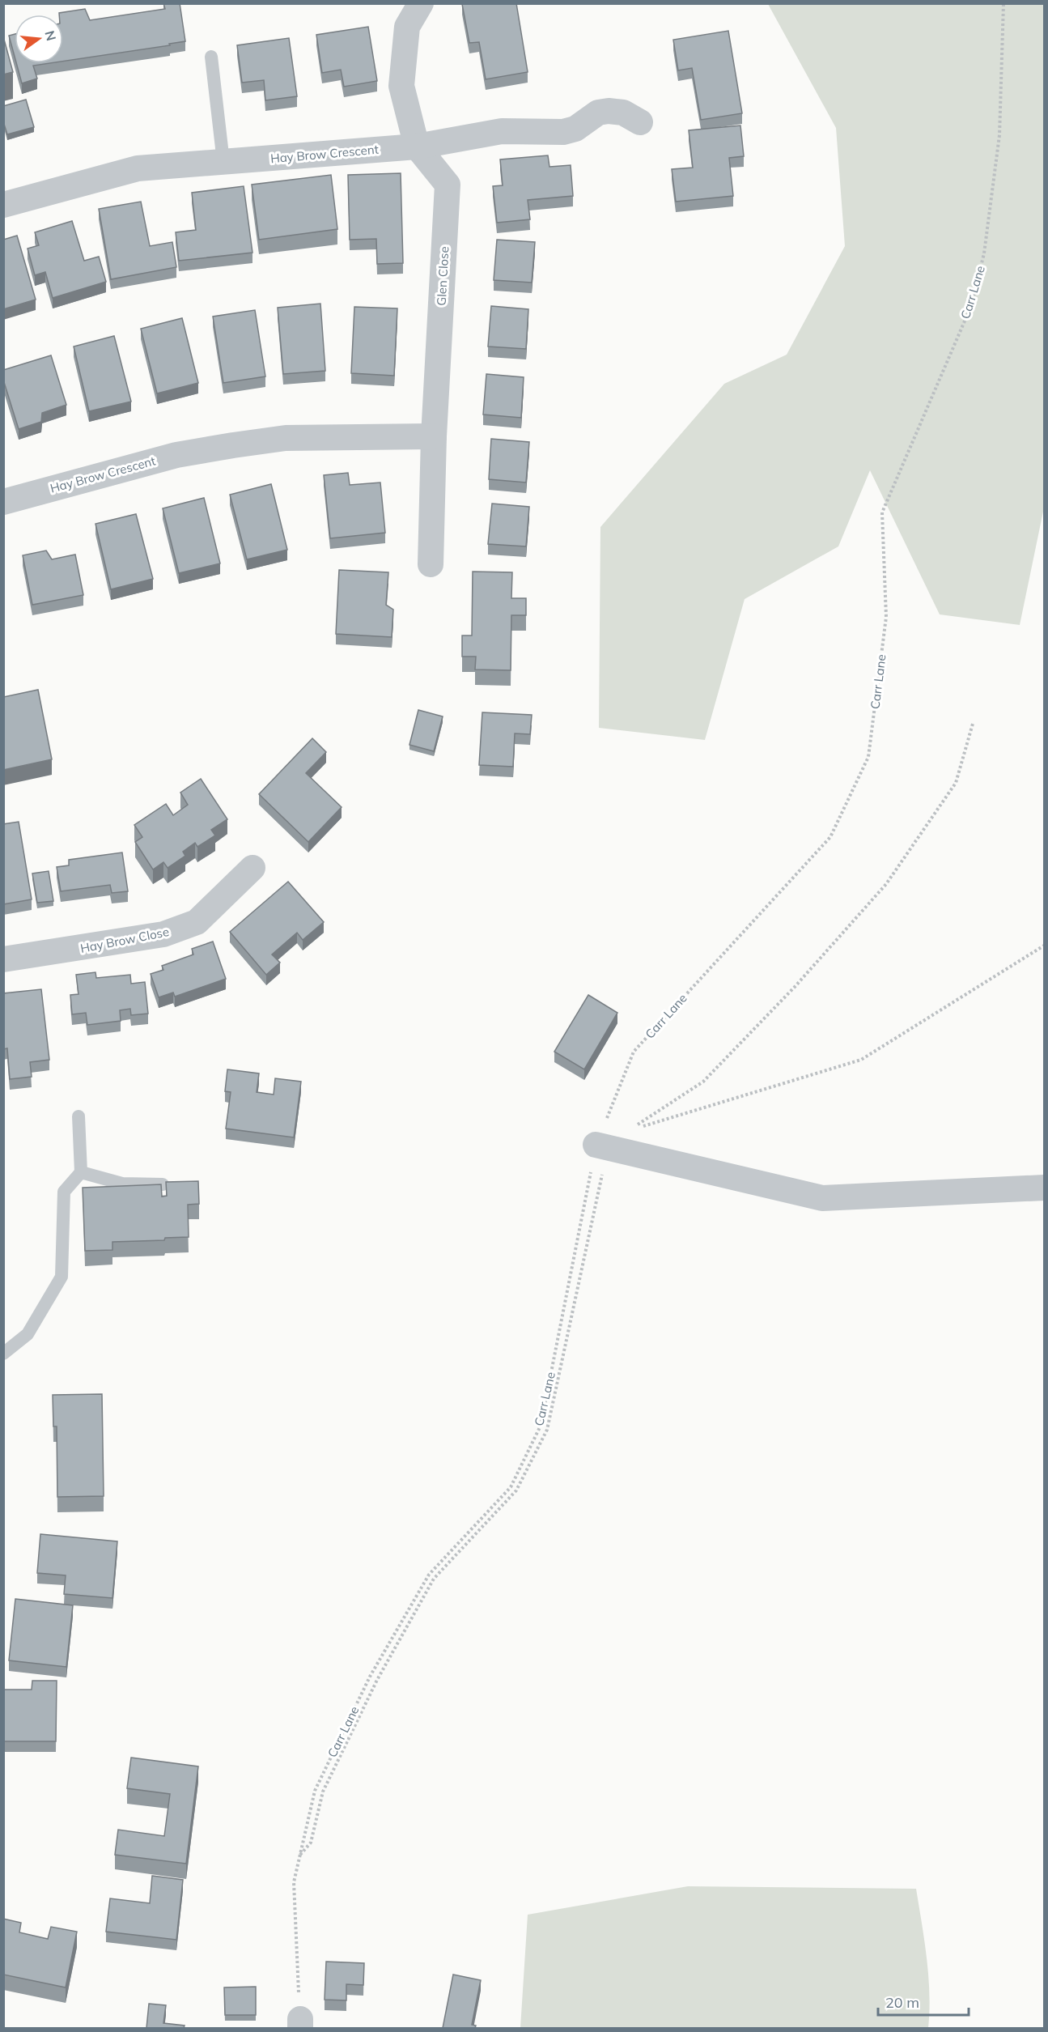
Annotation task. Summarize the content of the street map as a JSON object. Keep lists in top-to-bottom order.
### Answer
{
  "streets": {
    "street": ["Hay Brow Crescent", "Glen Close", "Hay Brow Close"],
    "path": ["Carr Lane"]
  },
  "crossings": [
    ["Hay Brow Crescent", "Glen Close"]
  ],
  "scale_bar": "20 m",
  "north": "right"
}
